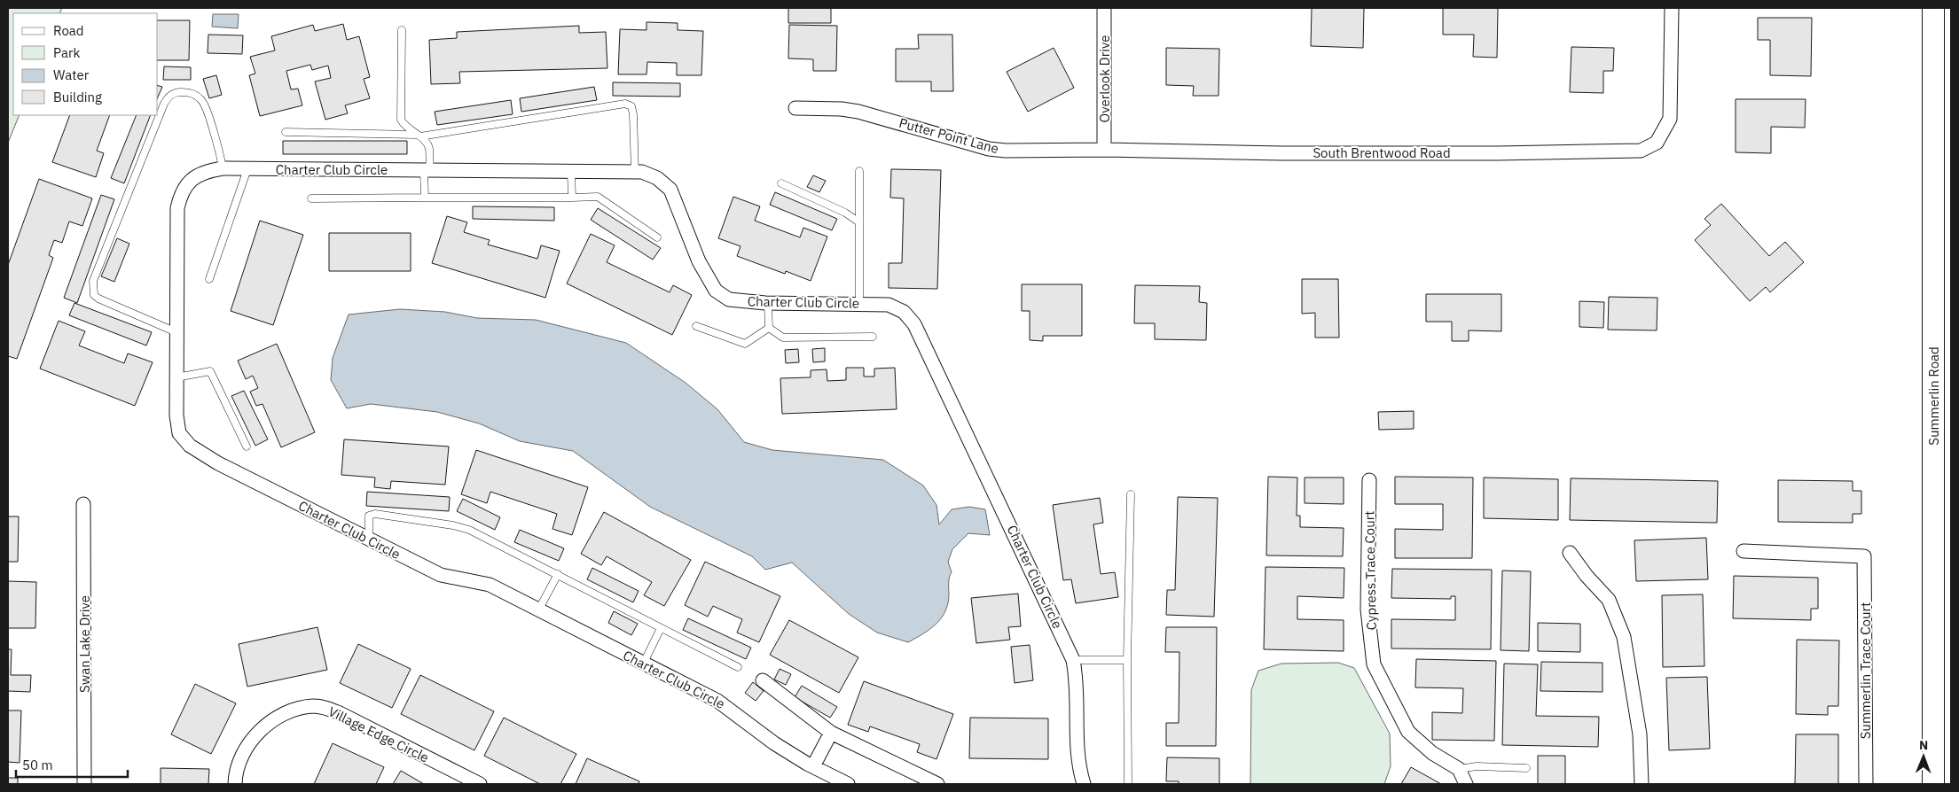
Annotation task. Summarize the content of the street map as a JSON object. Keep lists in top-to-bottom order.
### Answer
{
  "streets": {
    "main road": ["Summerlin Road"],
    "street": [
      "Overlook Drive",
      "Putter Point Lane",
      "South Brentwood Road",
      "Charter Club Circle",
      "Cypress Trace Court",
      "Swan Lake Drive",
      "Summerlin Trace Court",
      "Village Edge Circle"
    ]
  },
  "crossings": [
    ["Overlook Drive", "Putter Point Lane"],
    ["Overlook Drive", "South Brentwood Road"],
    ["Putter Point Lane", "South Brentwood Road"]
  ],
  "legend": [
    "Road",
    "Park",
    "Water",
    "Building"
  ],
  "scale_bar": "50 m",
  "north": "top"
}
